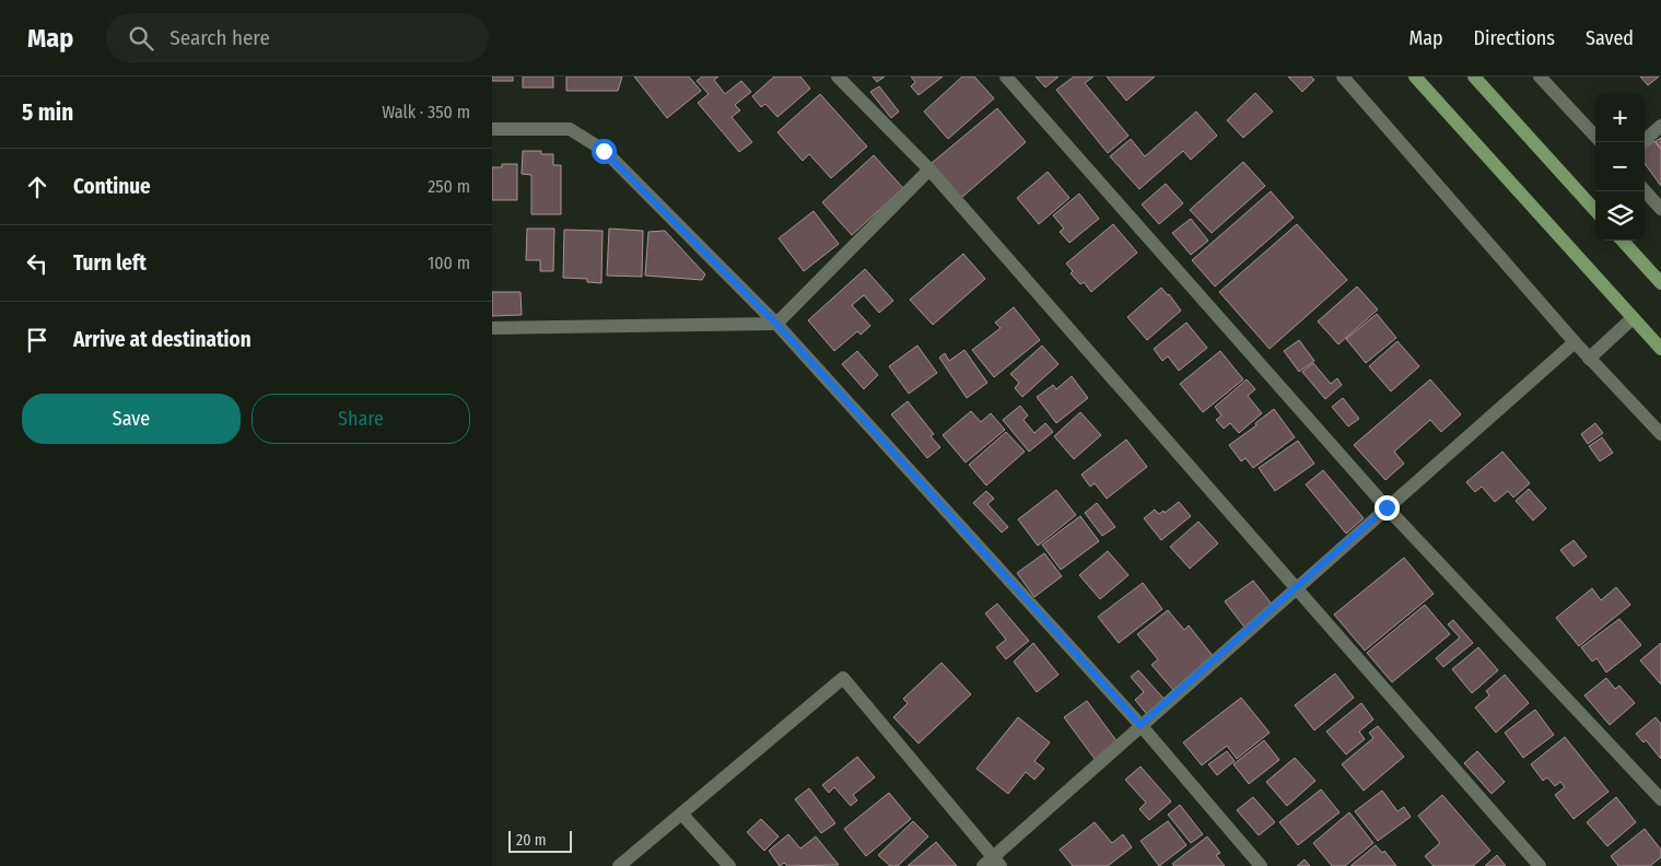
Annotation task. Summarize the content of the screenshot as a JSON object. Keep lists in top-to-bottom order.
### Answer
{
  "scale_bar": "20 m",
  "page": {
    "header": "Map",
    "search": "Search here",
    "nav": ["Map", "Directions", "Saved"],
    "heading": ["5 min", "Walk · 350 m"],
    "map_buttons": ["+", "−"],
    "list": [
      ["Continue", "250 m"],
      ["Turn left", "100 m"],
      "Arrive at destination"
    ],
    "buttons": ["Save", "Share"],
    "scale": "20 m"
  }
}
